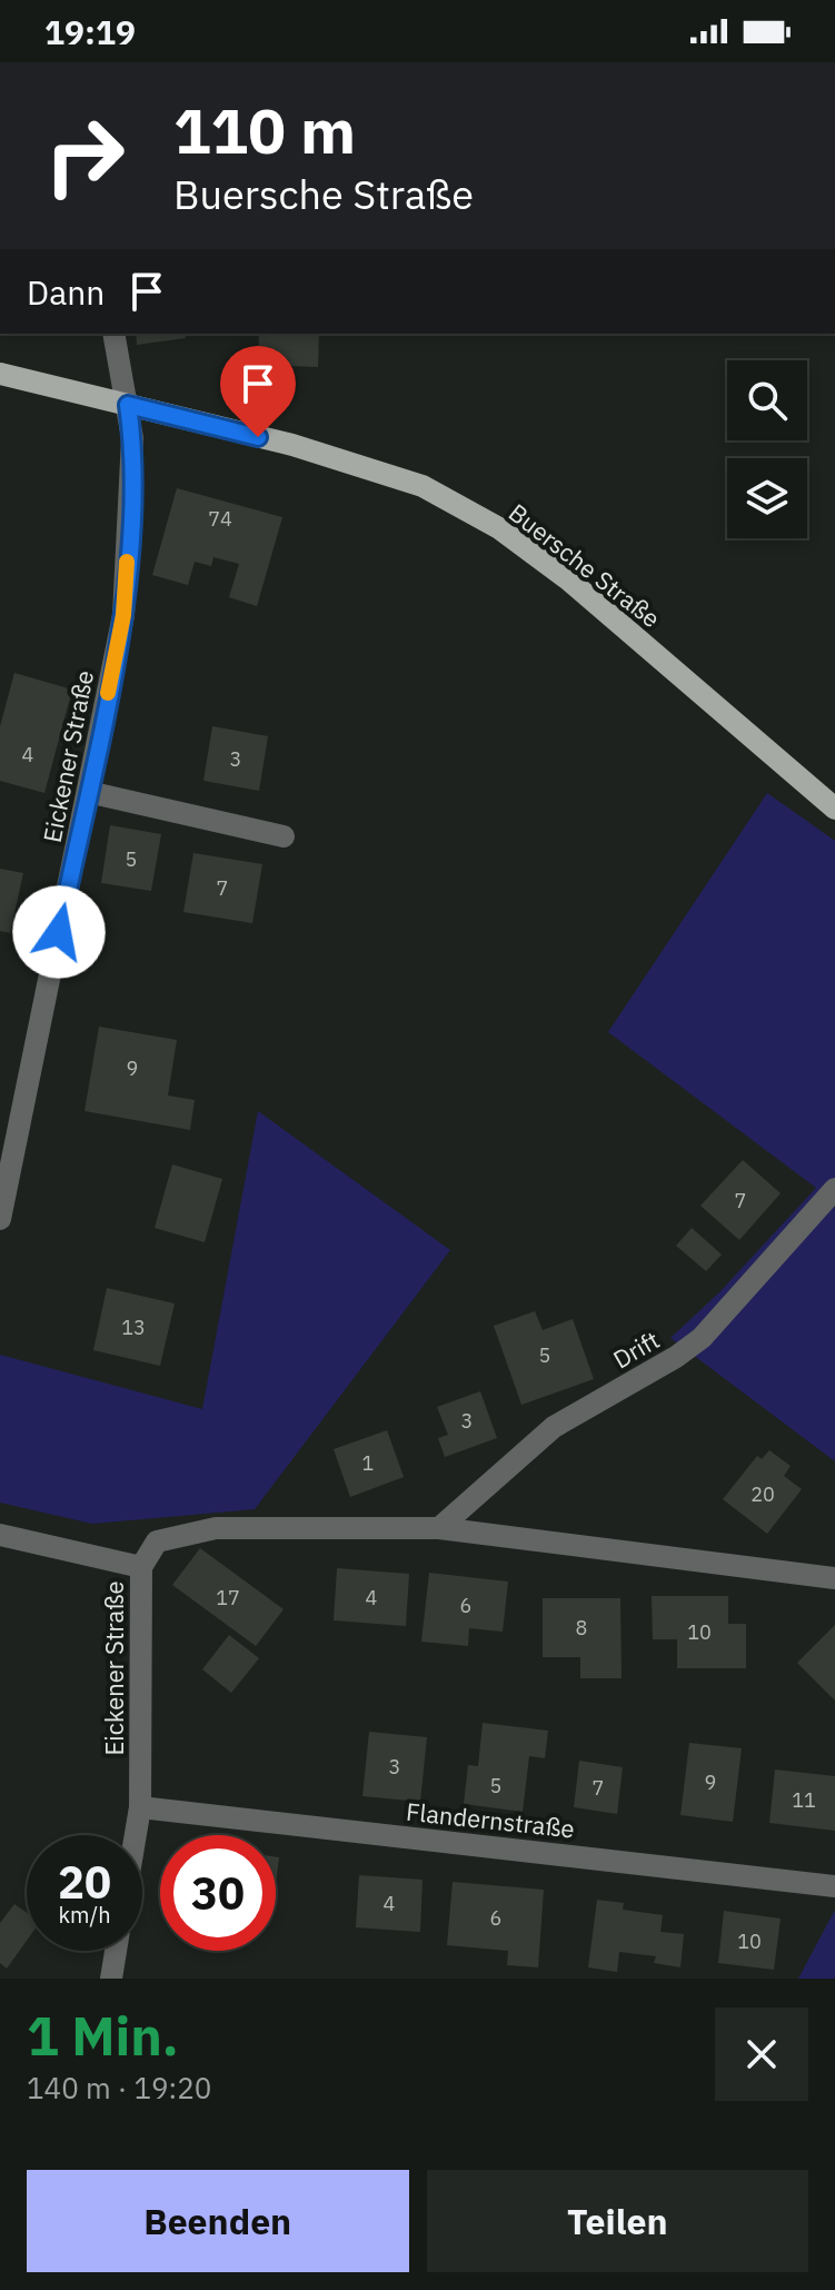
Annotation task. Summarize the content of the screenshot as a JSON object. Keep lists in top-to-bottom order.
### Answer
{
  "streets": {
    "main road": ["Buersche Straße"],
    "street": ["Eickener Straße", "Drift", "Flandernstraße"]
  },
  "crossings": [
    ["Buersche Straße", "Eickener Straße"],
    ["Eickener Straße", "Flandernstraße"]
  ],
  "house_numbers": [
    "74",
    "4",
    "3",
    "5",
    "7",
    "9",
    "7",
    "13",
    "5",
    "3",
    "1",
    "20",
    "17",
    "4",
    "6",
    "8",
    "10",
    "3",
    "9",
    "5",
    "7",
    "11",
    "4",
    "6",
    "10"
  ],
  "page": {
    "status": "19:19",
    "turn": ["110 m", "Buersche Straße"],
    "then": "Dann",
    "speed": "20 km/h",
    "limit": "30",
    "heading": ["1 Min.", "140 m · 19:20"],
    "buttons": ["Beenden", "Teilen"]
  }
}
